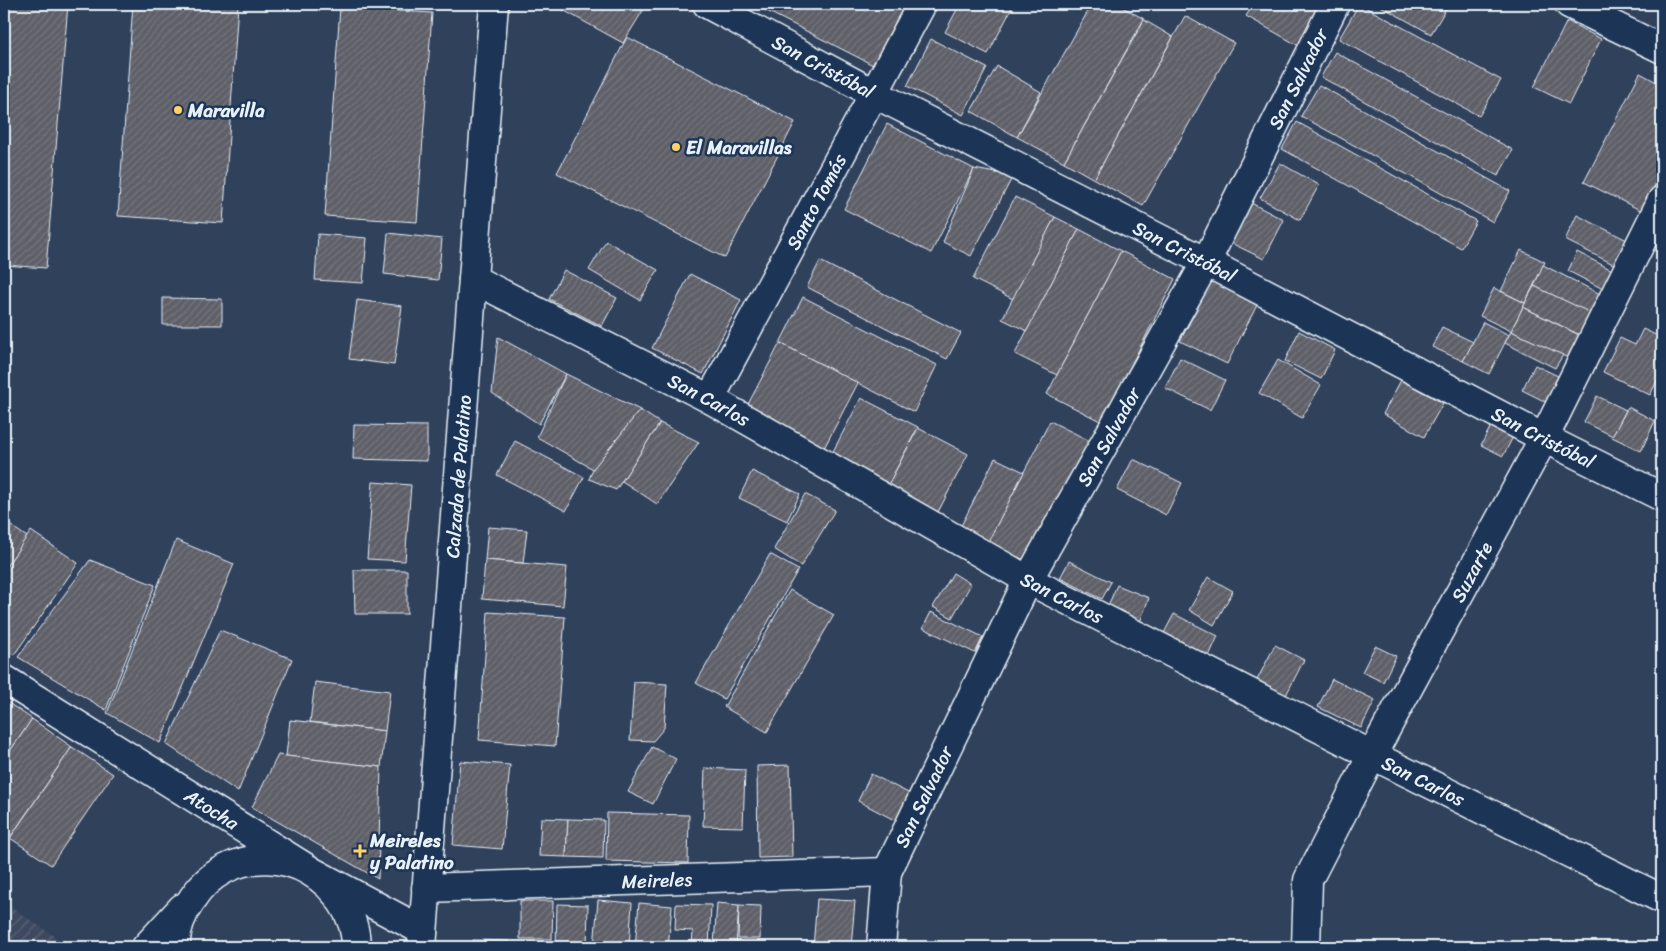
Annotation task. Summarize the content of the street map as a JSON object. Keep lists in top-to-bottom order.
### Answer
{
  "streets": {
    "street": [
      "San Cristóbal",
      "San Salvador",
      "Santo Tomás",
      "San Carlos",
      "Calzada de Palatino",
      "Suzarte",
      "Atocha",
      "Meireles"
    ]
  },
  "crossings": [
    ["San Cristóbal", "San Salvador"],
    ["San Cristóbal", "Santo Tomás"],
    ["San Cristóbal", "Suzarte"],
    ["San Salvador", "San Carlos"],
    ["San Salvador", "Meireles"],
    ["Santo Tomás", "San Carlos"],
    ["San Carlos", "Calzada de Palatino"],
    ["San Carlos", "Suzarte"],
    ["Calzada de Palatino", "Atocha"],
    ["Calzada de Palatino", "Meireles"]
  ],
  "places": {
    "other": ["Maravilla", "El Maravillas"],
    "health": ["Meireles y Palatino"]
  }
}
